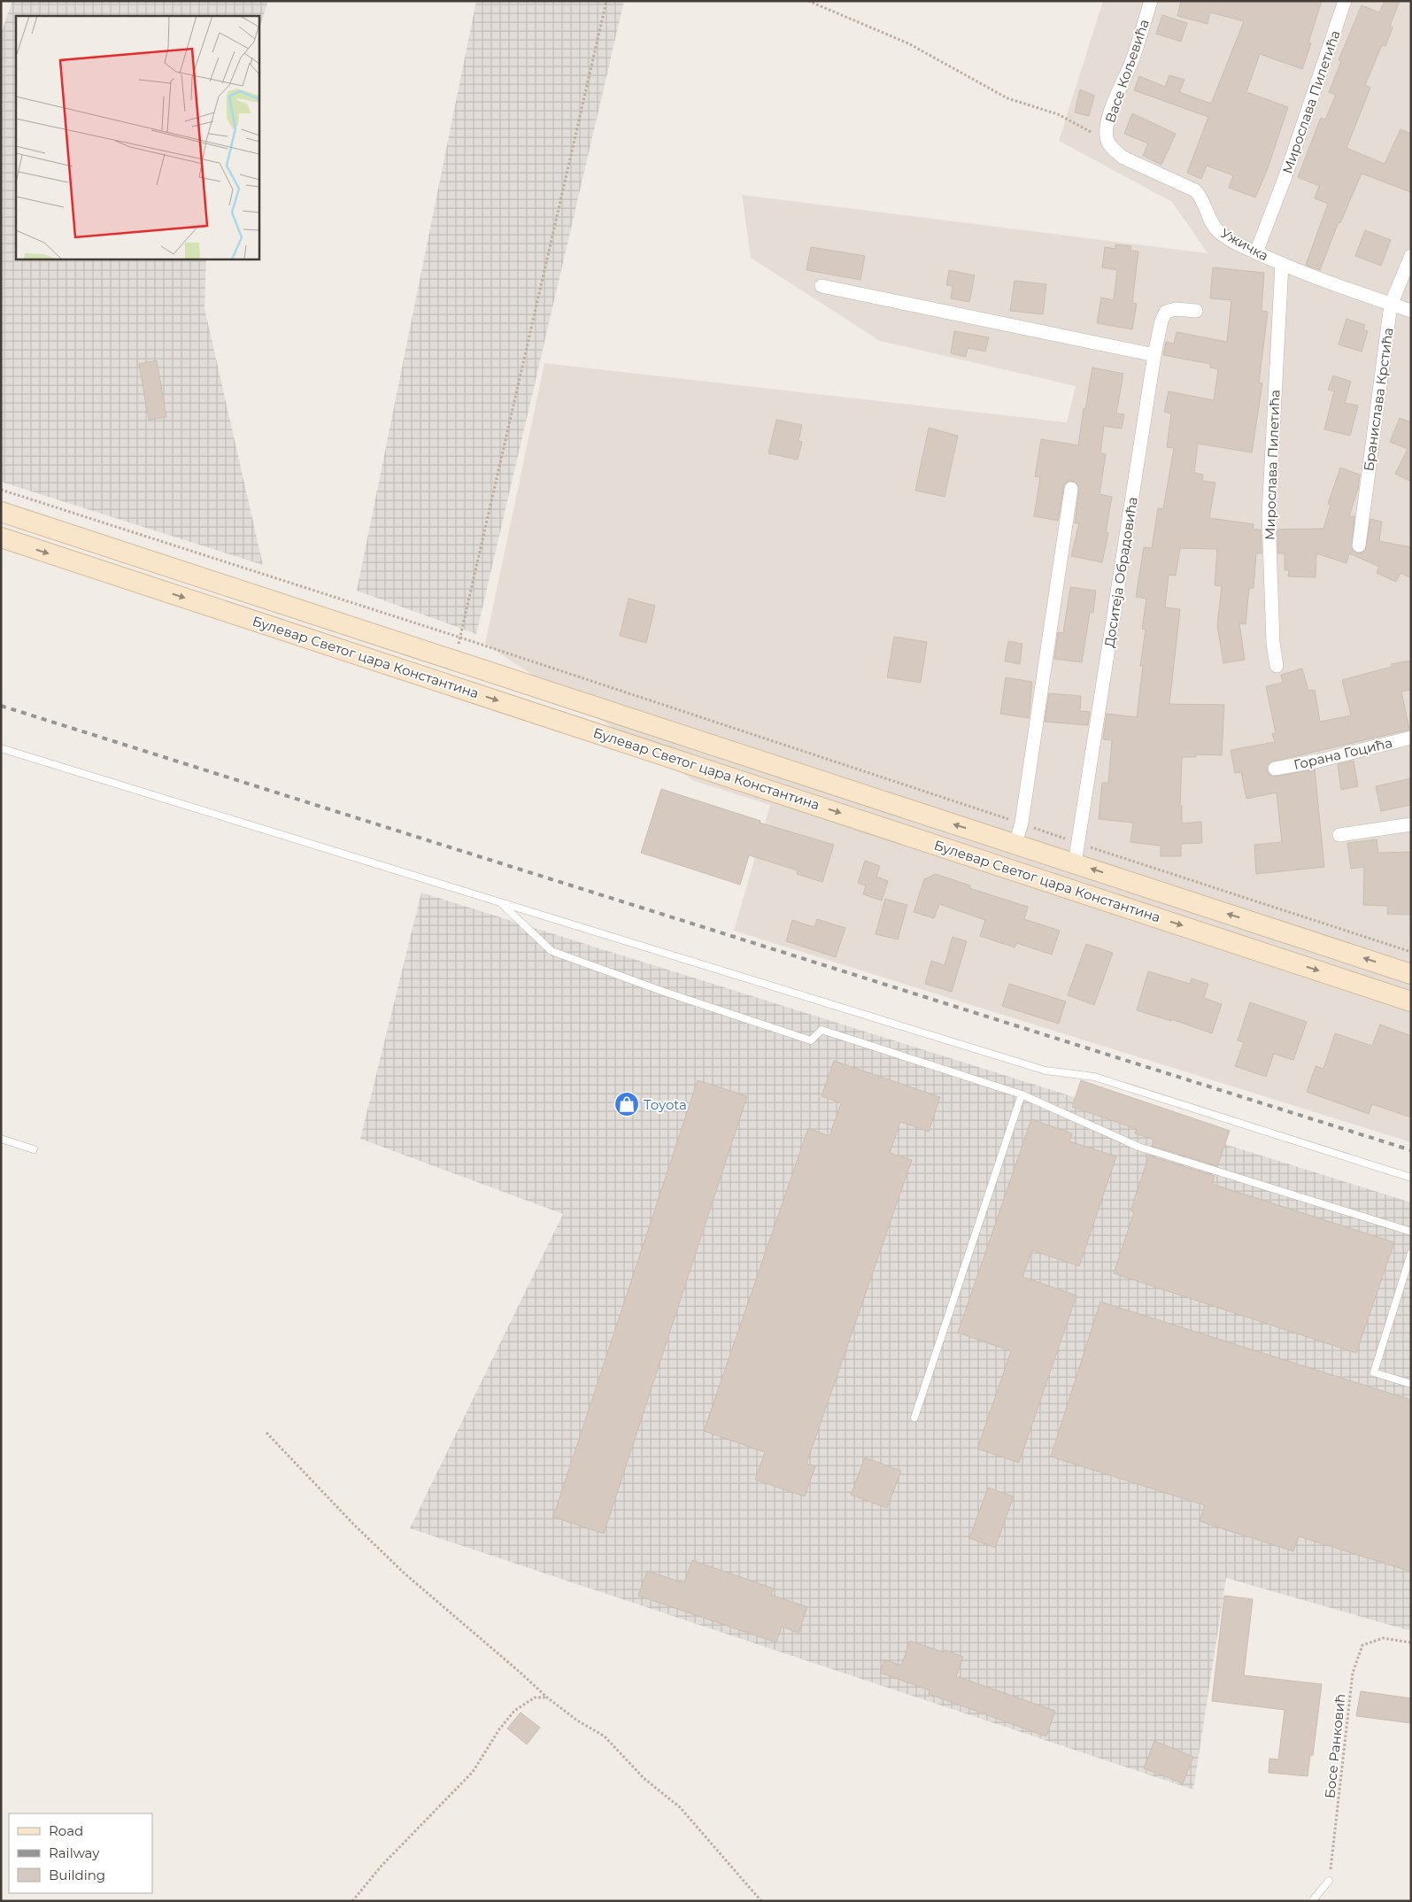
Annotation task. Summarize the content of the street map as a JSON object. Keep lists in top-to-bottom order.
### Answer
{
  "streets": {
    "main road": ["Булевар Светог цара Константина"],
    "street": [
      "Васе Кољевића",
      "Мирослава Пилетића",
      "Ужичка",
      "Бранислава Крстића",
      "Доситеја Обрадовића",
      "Горана Гоцића"
    ],
    "path": ["Босе Ранковић"]
  },
  "crossings": [
    ["Васе Кољевића", "Ужичка"],
    ["Мирослава Пилетића", "Ужичка"],
    ["Ужичка", "Бранислава Крстића"],
    ["Доситеја Обрадовића", "Булевар Светог цара Константина"]
  ],
  "places": {
    "shop": ["Toyota"]
  },
  "legend": ["Road", "Railway", "Building"]
}
